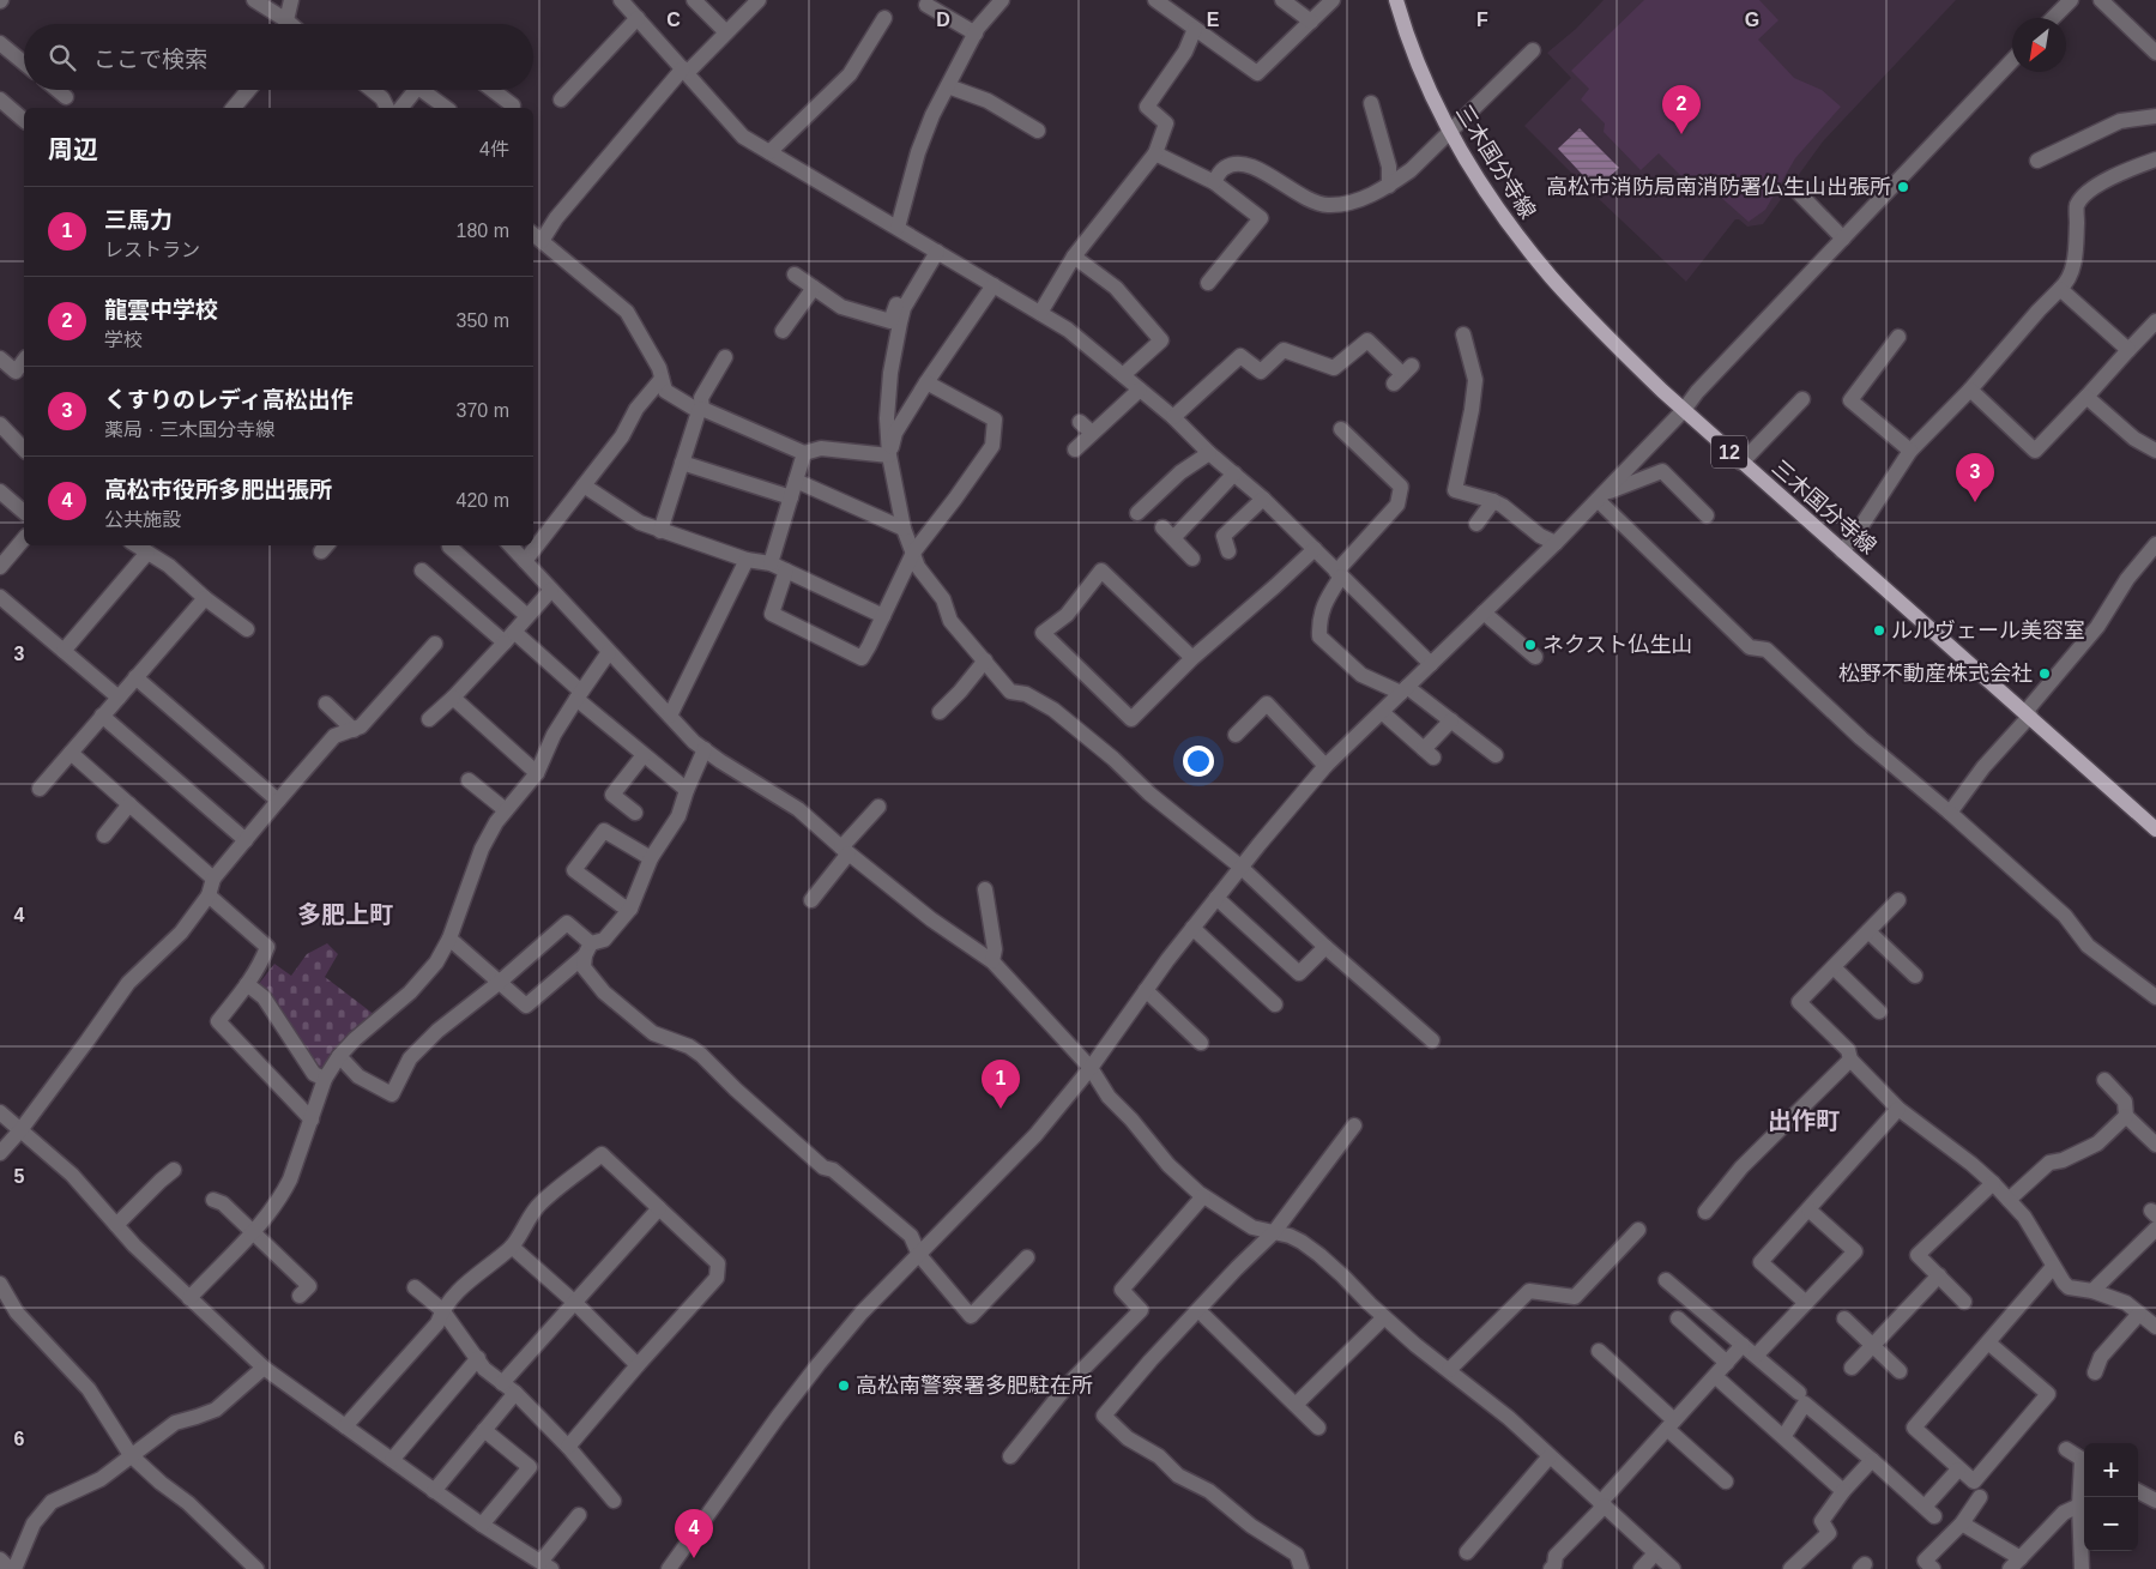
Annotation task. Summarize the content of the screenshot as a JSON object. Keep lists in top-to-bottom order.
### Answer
{
  "streets": {
    "main road": ["三木国分寺線", "12"]
  },
  "districts": ["多肥上町", "出作町"],
  "places": [
    "高松市消防局南消防署仏生山出張所",
    "ルルヴェール美容室",
    "ネクスト仏生山",
    "松野不動産株式会社",
    "高松南警察署多肥駐在所"
  ],
  "north": "bottom left",
  "page": {
    "search": "ここで検索",
    "pins": [
      "2",
      "3",
      "1",
      "4"
    ],
    "heading": ["周辺", "4件"],
    "list": [
      {
        "mark": "1",
        "name": "三馬力",
        "note": "レストラン",
        "value": "180 m"
      },
      {
        "mark": "2",
        "name": "龍雲中学校",
        "note": "学校",
        "value": "350 m"
      },
      {
        "mark": "3",
        "name": "くすりのレディ高松出作",
        "note": "薬局 · 三木国分寺線",
        "value": "370 m"
      },
      {
        "mark": "4",
        "name": "高松市役所多肥出張所",
        "note": "公共施設",
        "value": "420 m"
      }
    ],
    "map_buttons": ["+", "−"]
  },
  "grid": {
    "columns": [
      "C",
      "D",
      "E",
      "F",
      "G"
    ],
    "rows": [
      "3",
      "4",
      "5",
      "6"
    ]
  }
}
